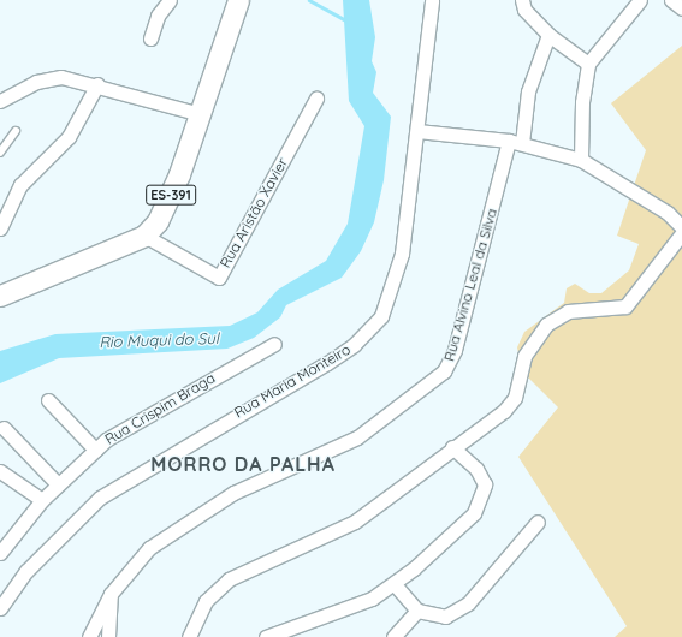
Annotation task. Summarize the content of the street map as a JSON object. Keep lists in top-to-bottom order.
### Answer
{
  "streets": {
    "main road": ["ES-391"],
    "street": [
      "Rua Aristão Xavier",
      "Rua Alvino Leal da Silva",
      "Rua Maria Monteiro",
      "Rua Crispim Braga"
    ]
  },
  "crossings": [
    ["ES-391", "Rua Aristão Xavier"]
  ],
  "districts": ["MORRO DA PALHA"],
  "water": ["Rio Muqui do Sul"]
}
